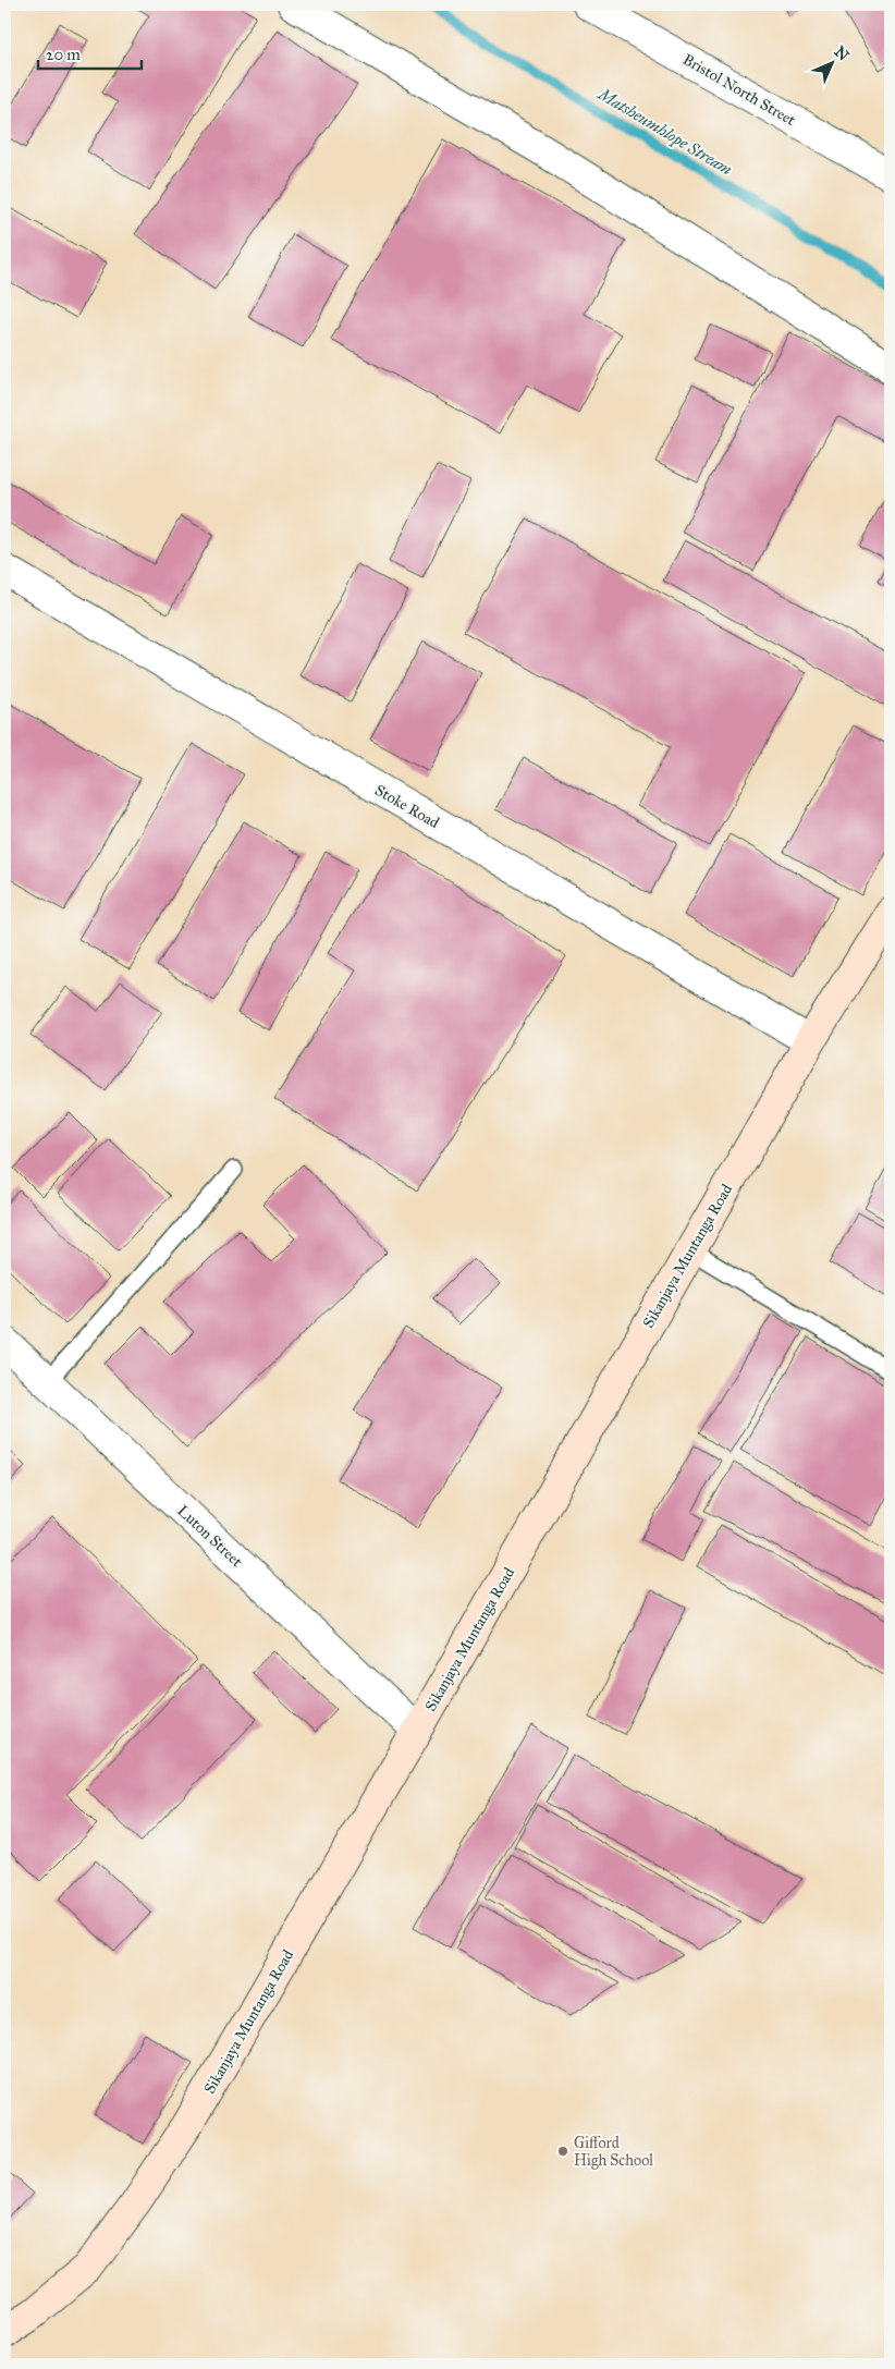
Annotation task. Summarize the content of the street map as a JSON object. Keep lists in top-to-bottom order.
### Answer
{
  "streets": {
    "street": [
      "Bristol North Street",
      "Stoke Road",
      "Sikanjaya Muntanga Road",
      "Luton Street"
    ]
  },
  "crossings": [
    ["Stoke Road", "Sikanjaya Muntanga Road"],
    ["Sikanjaya Muntanga Road", "Luton Street"]
  ],
  "water": ["Matsheumhlope Stream"],
  "places": ["Gifford High School"],
  "scale_bar": "20 m",
  "north": "top right"
}
